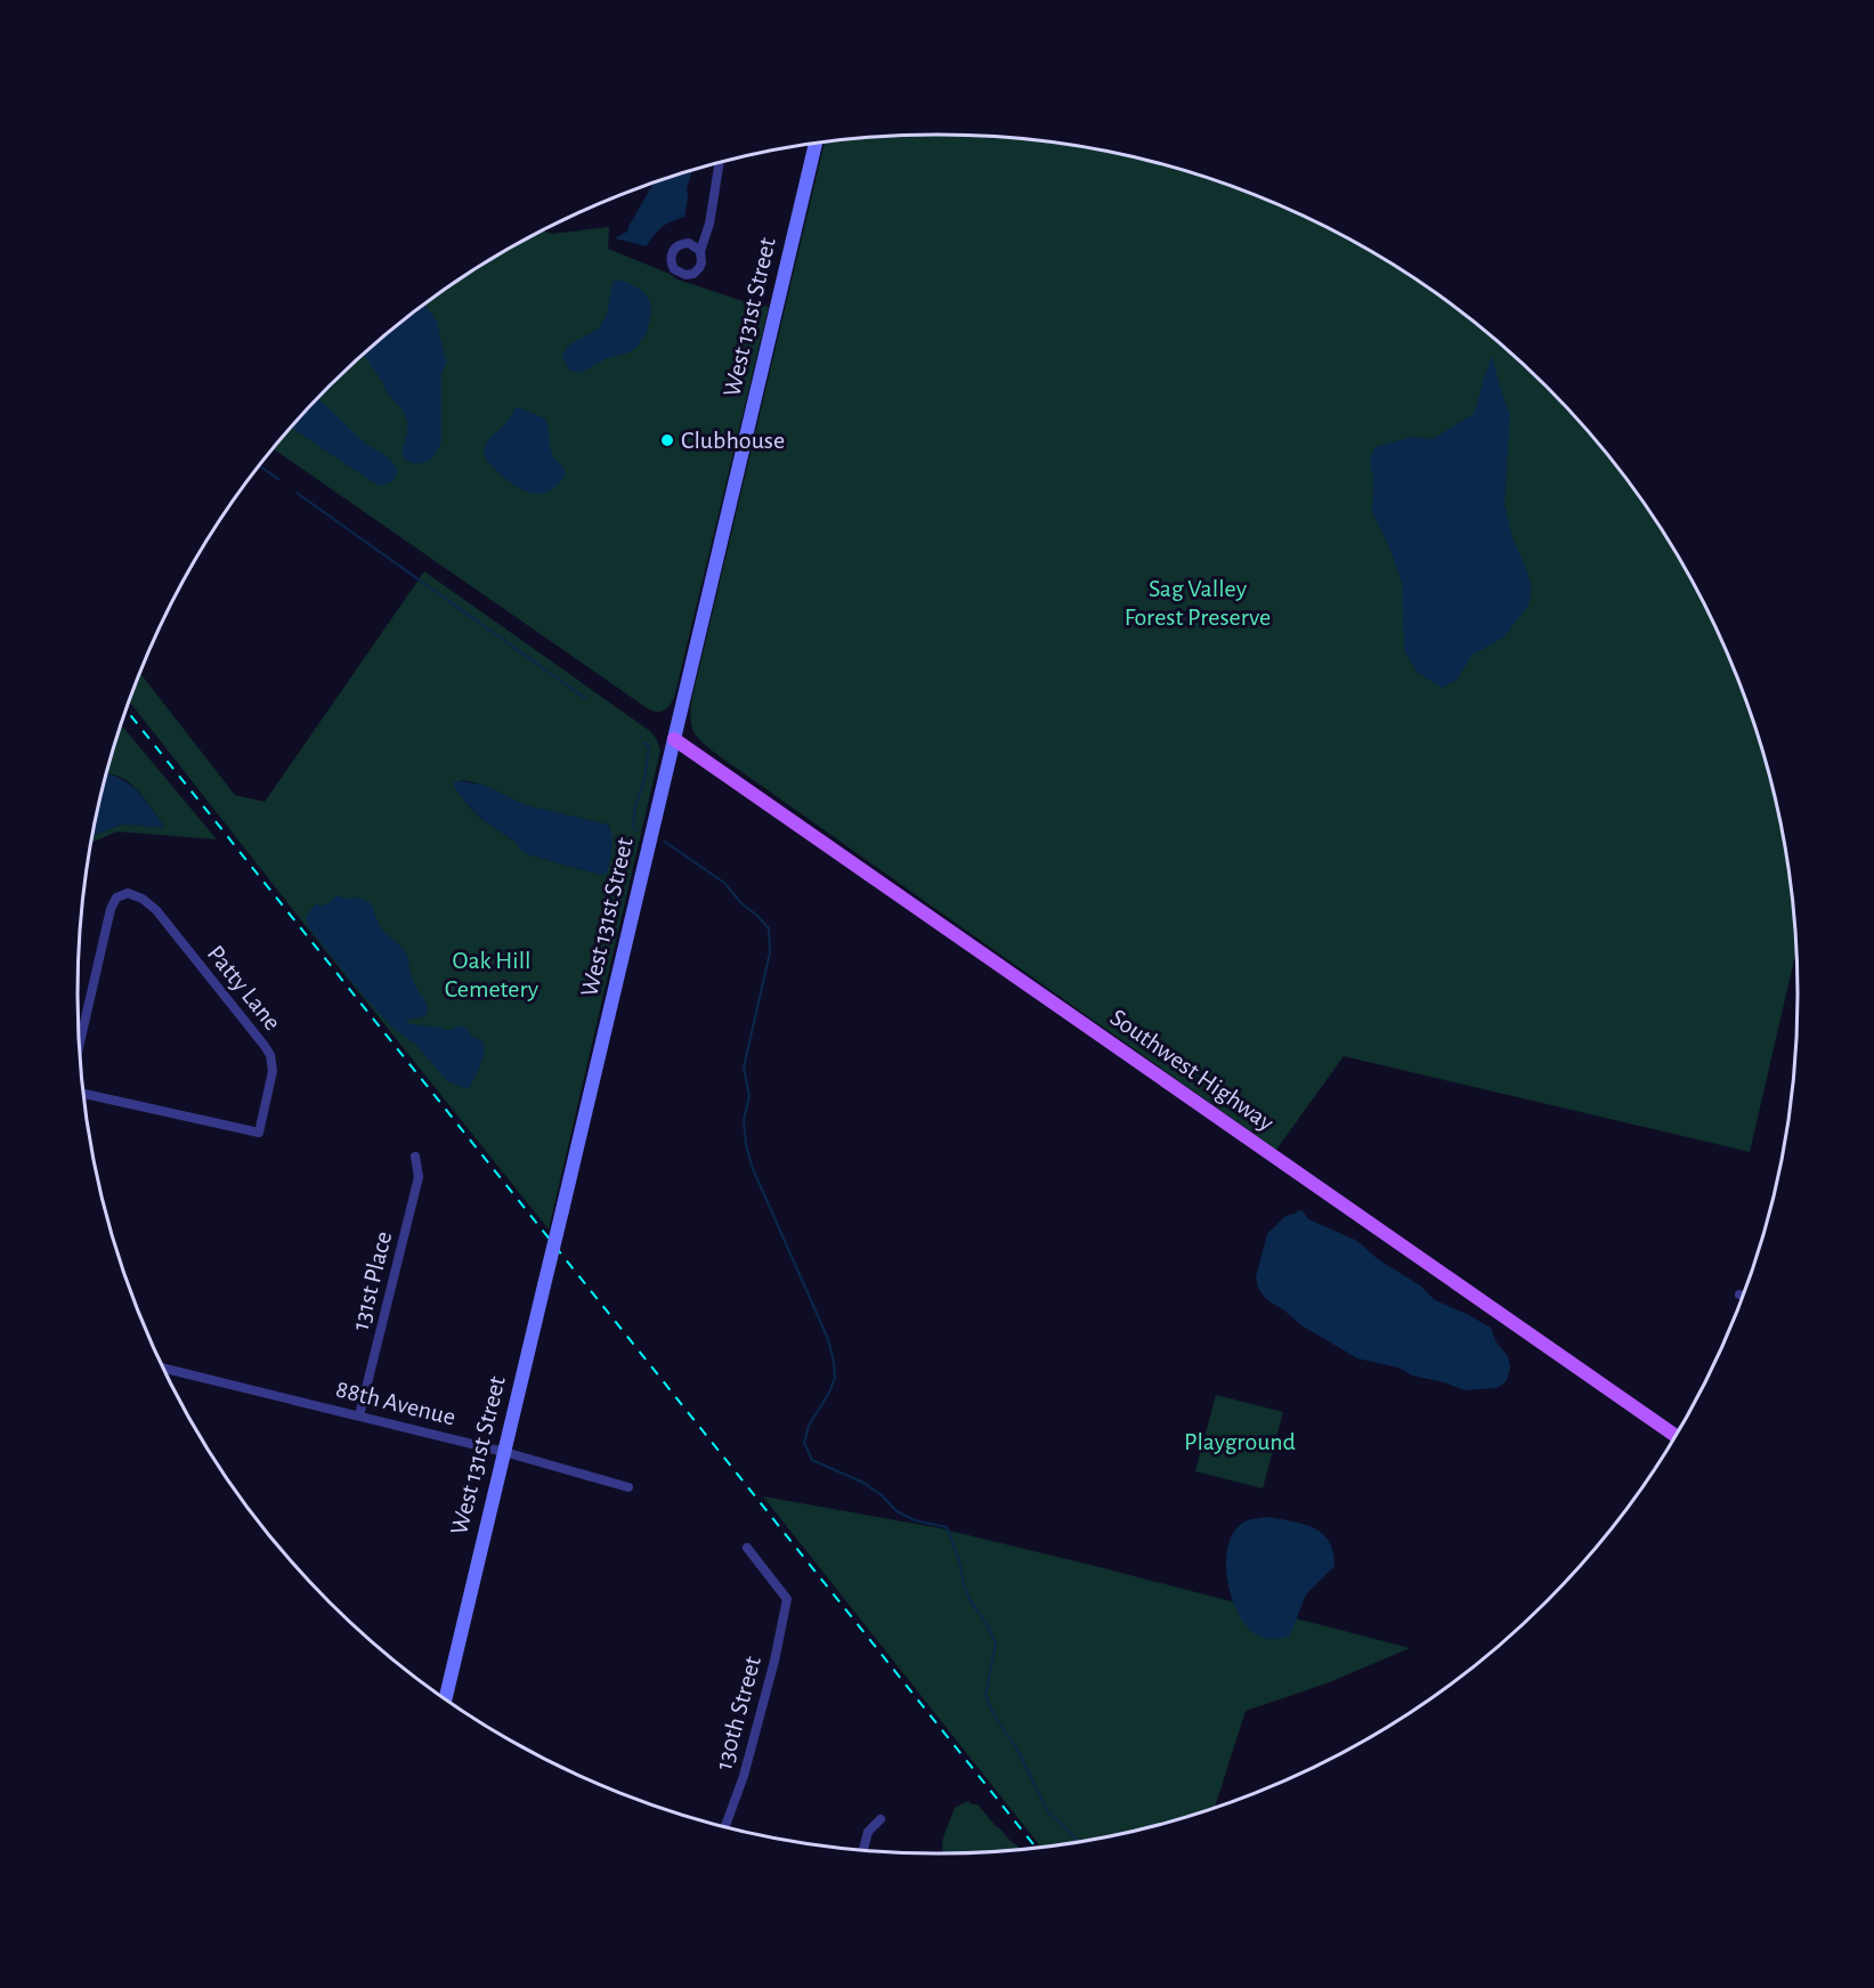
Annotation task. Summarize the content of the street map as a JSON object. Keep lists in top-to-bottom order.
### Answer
{
  "streets": {
    "main road": ["Southwest Highway"],
    "street": [
      "West 131st Street",
      "Patty Lane",
      "131st Place",
      "88th Avenue",
      "130th Street"
    ]
  },
  "crossings": [
    ["West 131st Street", "Southwest Highway"],
    ["West 131st Street", "88th Avenue"],
    ["131st Place", "88th Avenue"]
  ],
  "parks": ["Sag Valley Forest Preserve", "Oak Hill Cemetery", "Playground"],
  "places": ["Clubhouse"]
}
